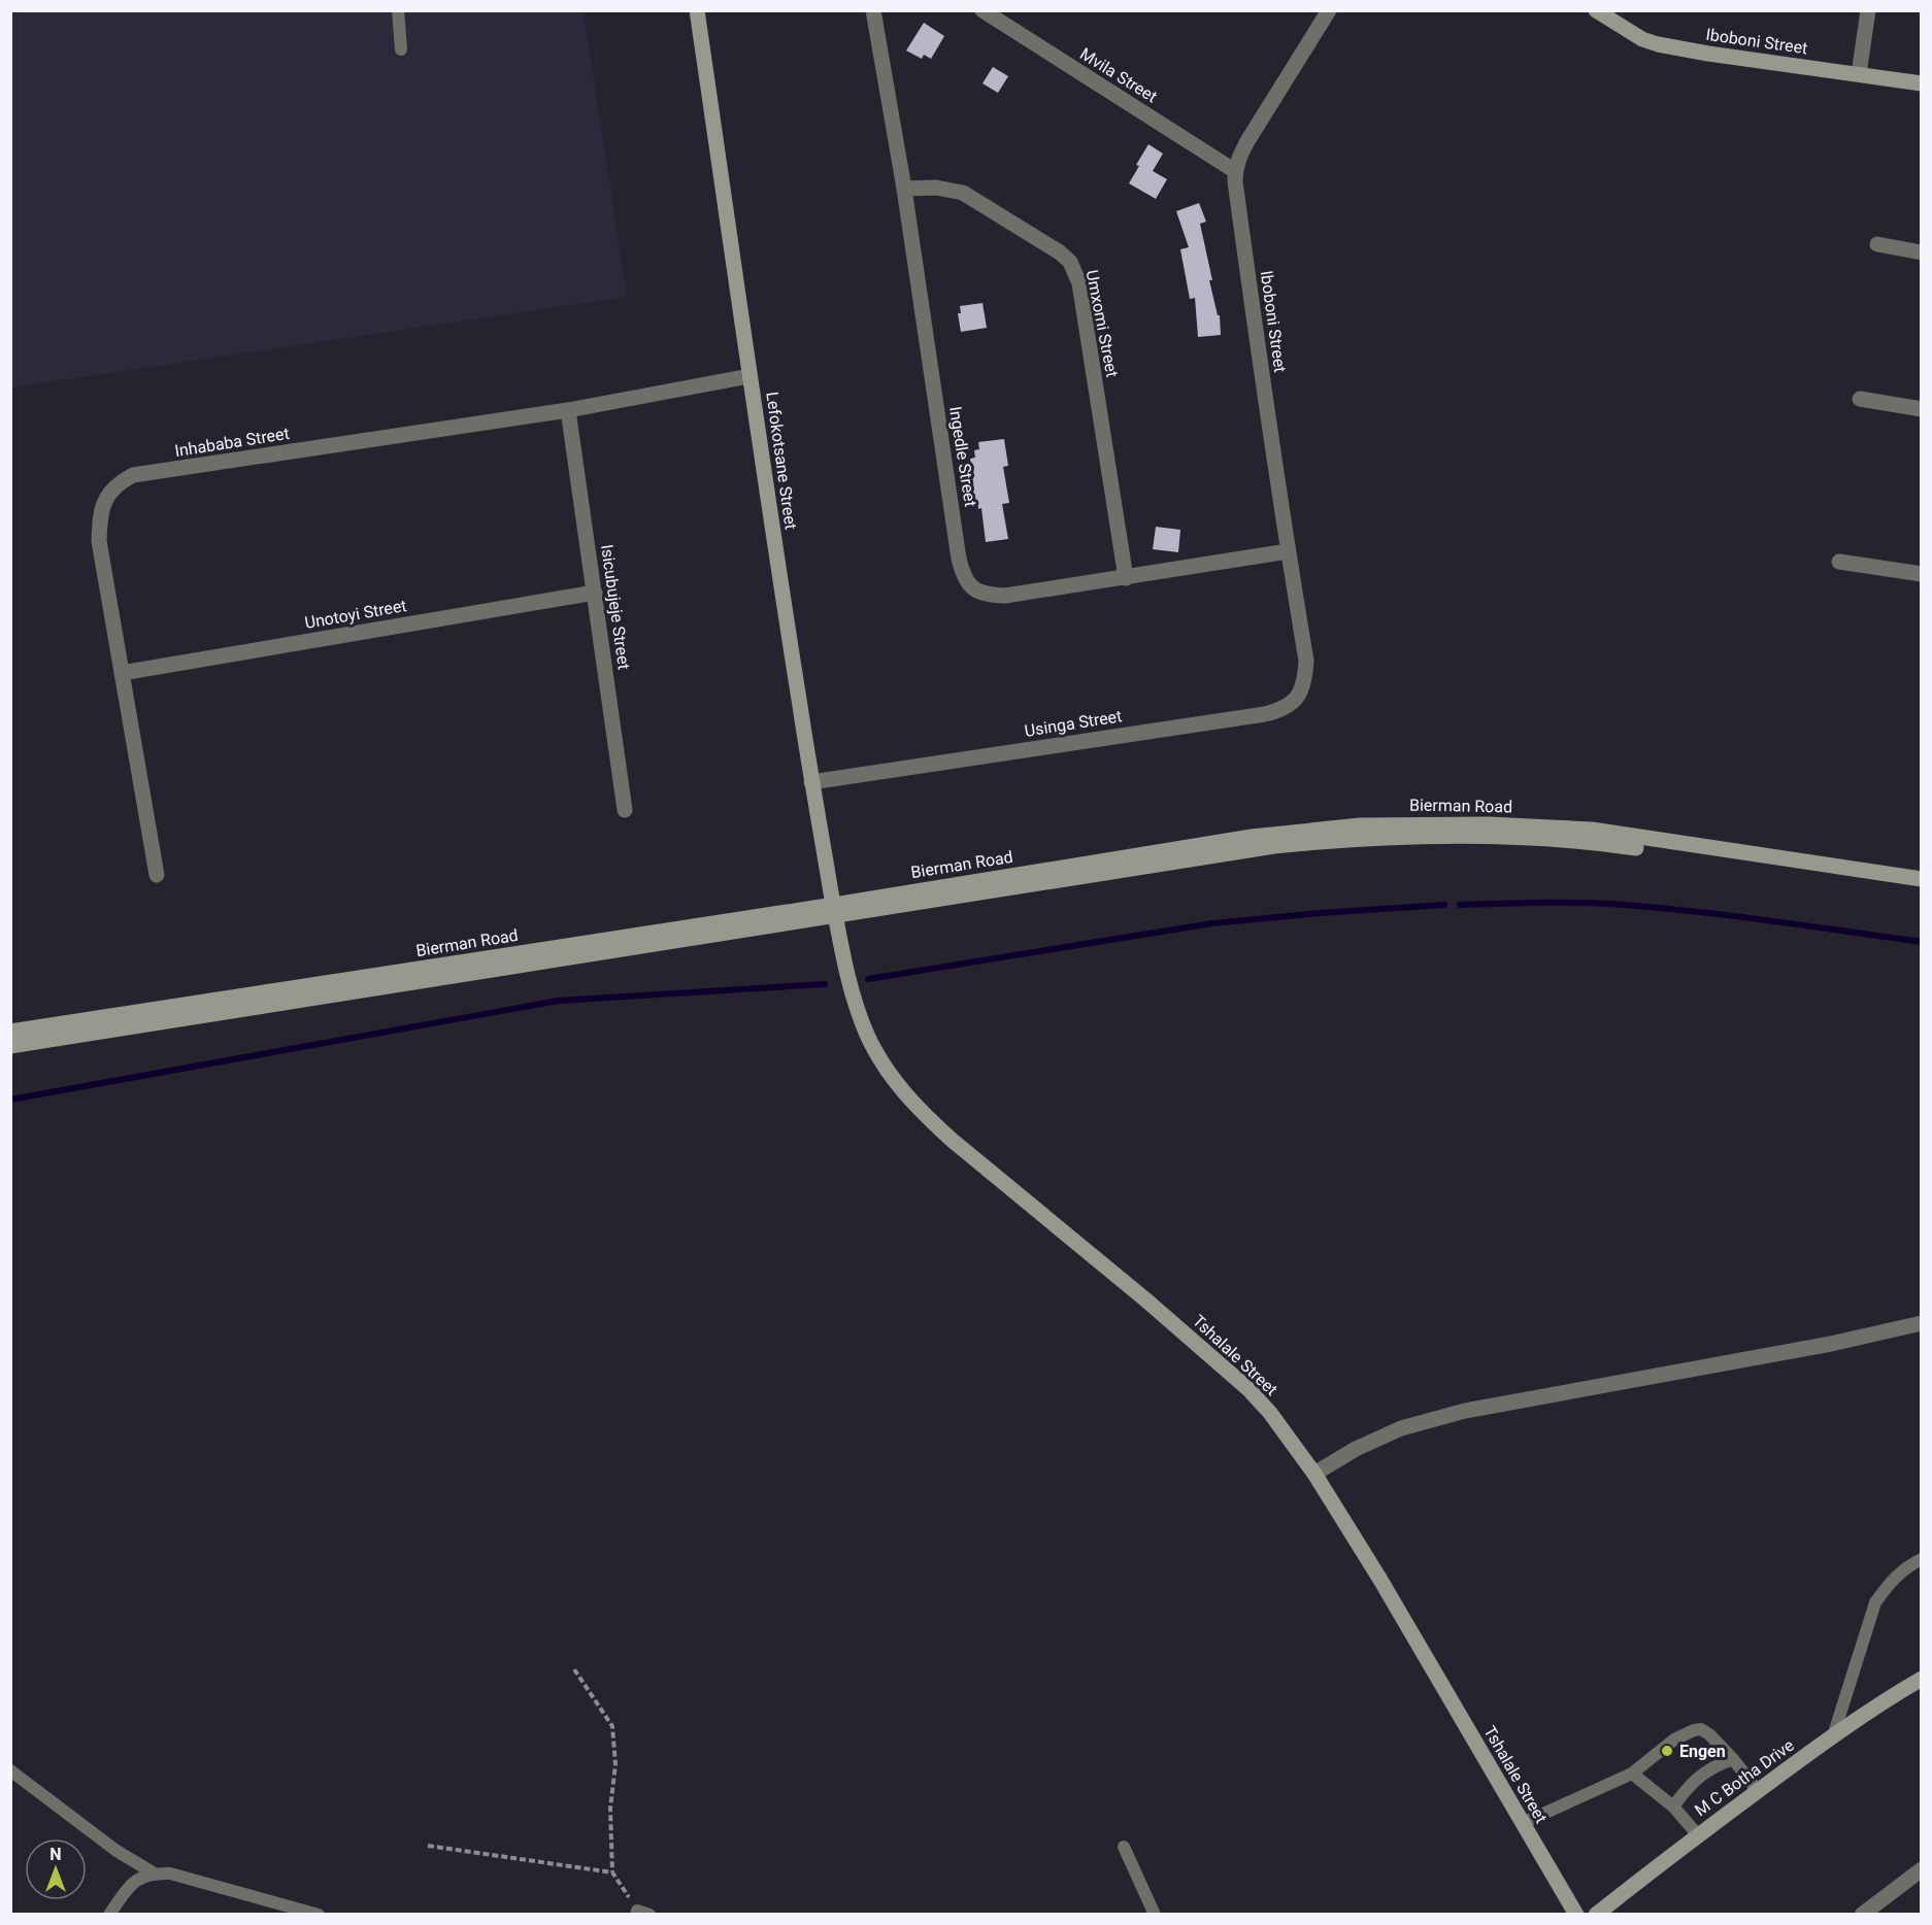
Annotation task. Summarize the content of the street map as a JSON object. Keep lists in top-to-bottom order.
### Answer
{
  "streets": {
    "main road": [
      "Iboboni Street",
      "Lefokotsane Street",
      "Bierman Road",
      "Tshalale Street",
      "M C Botha Drive"
    ],
    "street": [
      "Mvila Street",
      "Umxomi Street",
      "Inhababa Street",
      "Ingedle Street",
      "Isicubujeje Street",
      "Unotoyi Street",
      "Usinga Street"
    ]
  },
  "crossings": [
    ["Iboboni Street", "Mvila Street"],
    ["Iboboni Street", "Ingedle Street"],
    ["Iboboni Street", "Usinga Street"],
    ["Umxomi Street", "Ingedle Street"],
    ["Inhababa Street", "Lefokotsane Street"],
    ["Inhababa Street", "Isicubujeje Street"],
    ["Inhababa Street", "Unotoyi Street"],
    ["Lefokotsane Street", "Usinga Street"],
    ["Lefokotsane Street", "Bierman Road"],
    ["Lefokotsane Street", "Tshalale Street"],
    ["Isicubujeje Street", "Unotoyi Street"],
    ["Bierman Road", "Tshalale Street"]
  ],
  "places": ["Engen"],
  "north": "top"
}
